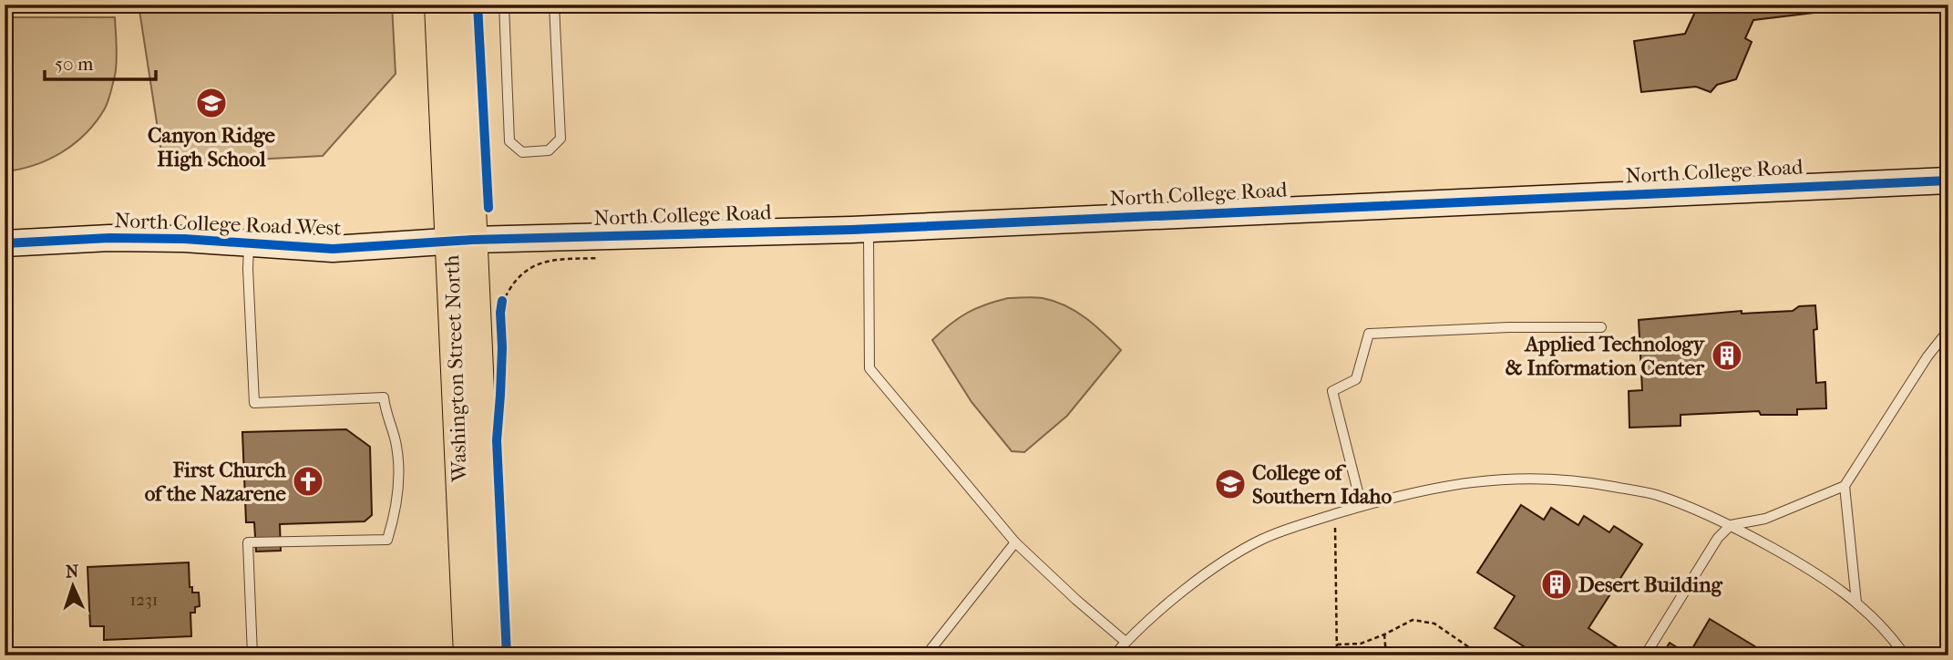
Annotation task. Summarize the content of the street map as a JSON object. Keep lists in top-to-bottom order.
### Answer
{
  "streets": {
    "main road": ["Washington Street North"],
    "street": ["North College Road", "North College Road West"]
  },
  "crossings": [
    ["North College Road", "North College Road West"],
    ["North College Road", "Washington Street North"],
    ["North College Road West", "Washington Street North"]
  ],
  "places": {
    "school or university": ["Canyon Ridge High School", "College of Southern Idaho"],
    "building": ["Applied Technology & Information Center", "Desert Building"],
    "church": ["First Church of the Nazarene"]
  },
  "house_numbers": ["1231"],
  "scale_bar": "50 m",
  "north": "top"
}
